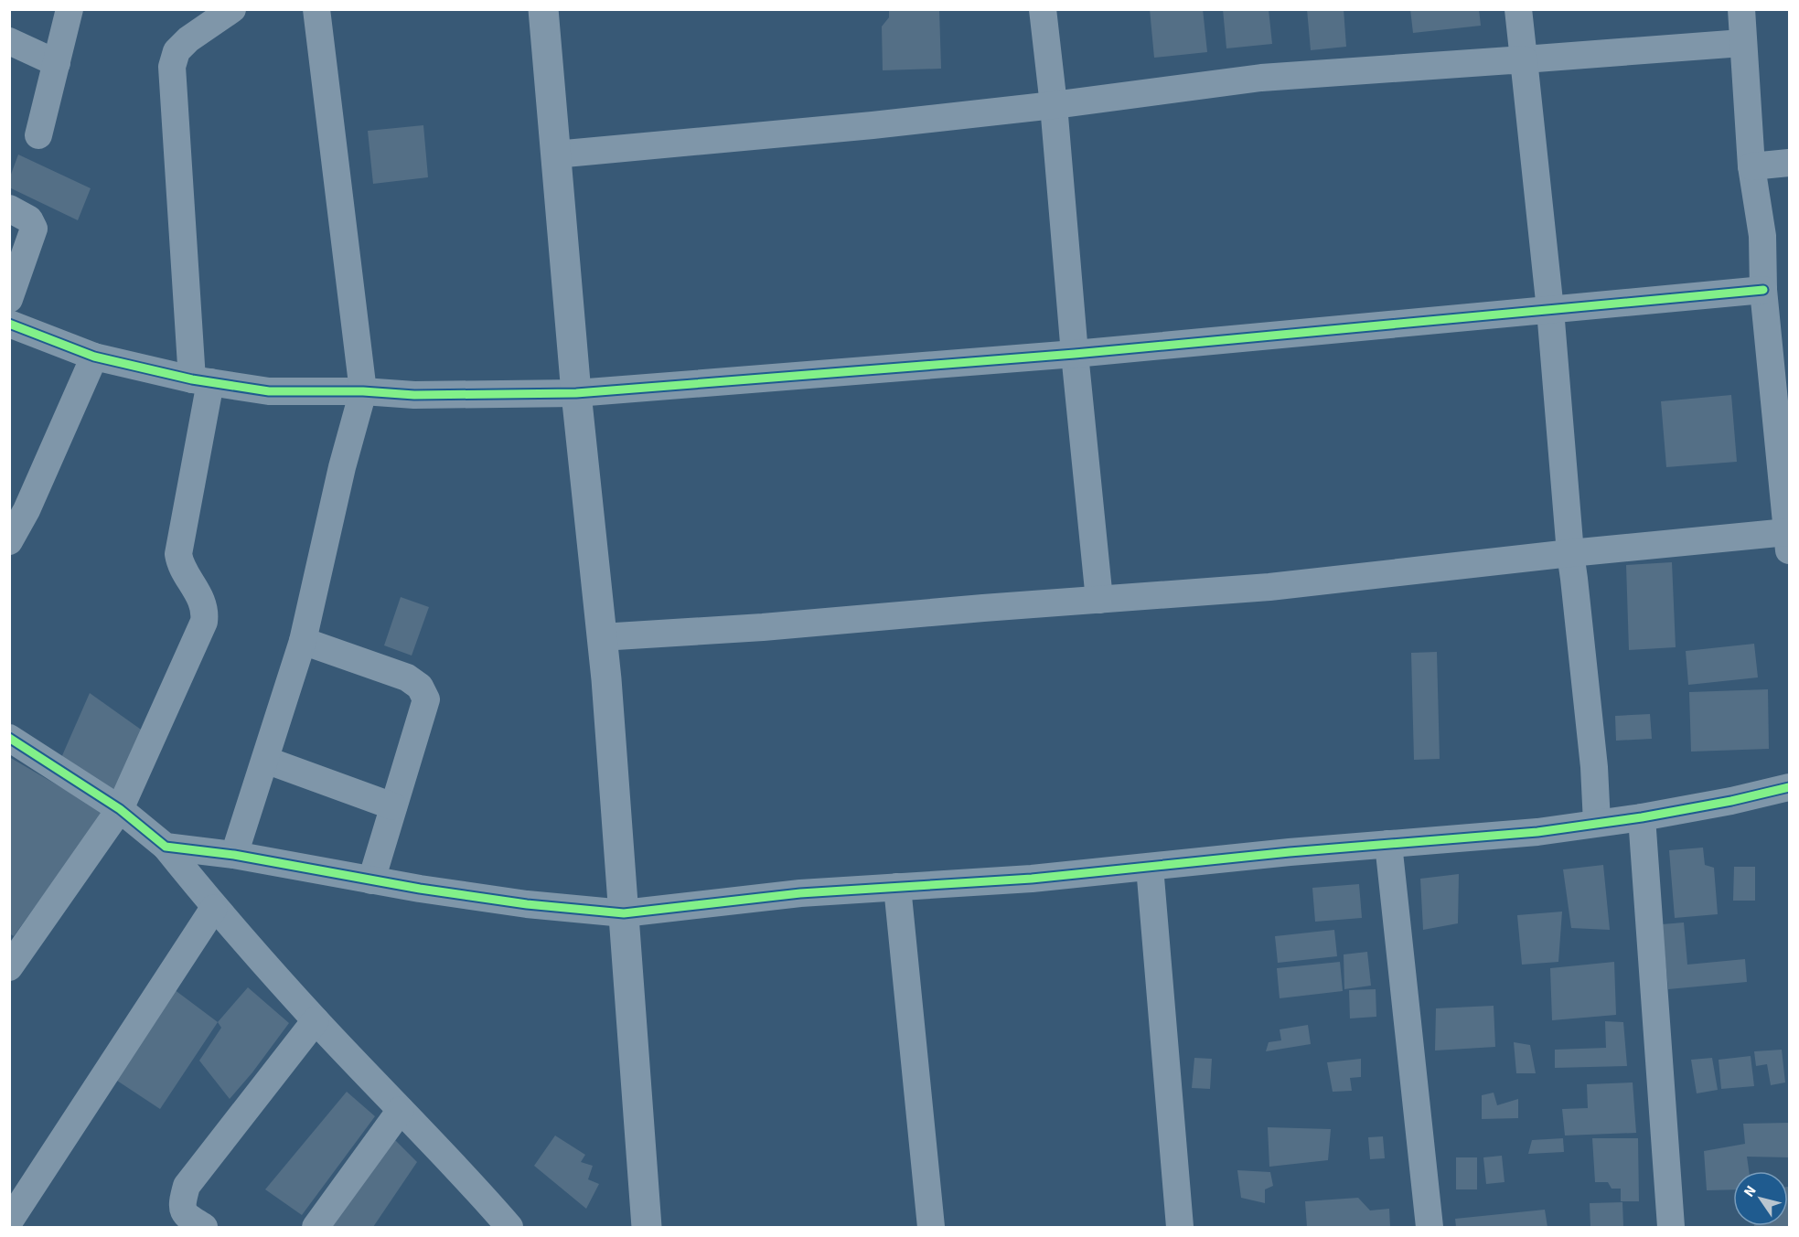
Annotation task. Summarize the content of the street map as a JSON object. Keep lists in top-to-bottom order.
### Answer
{
  "north": "top left"
}
